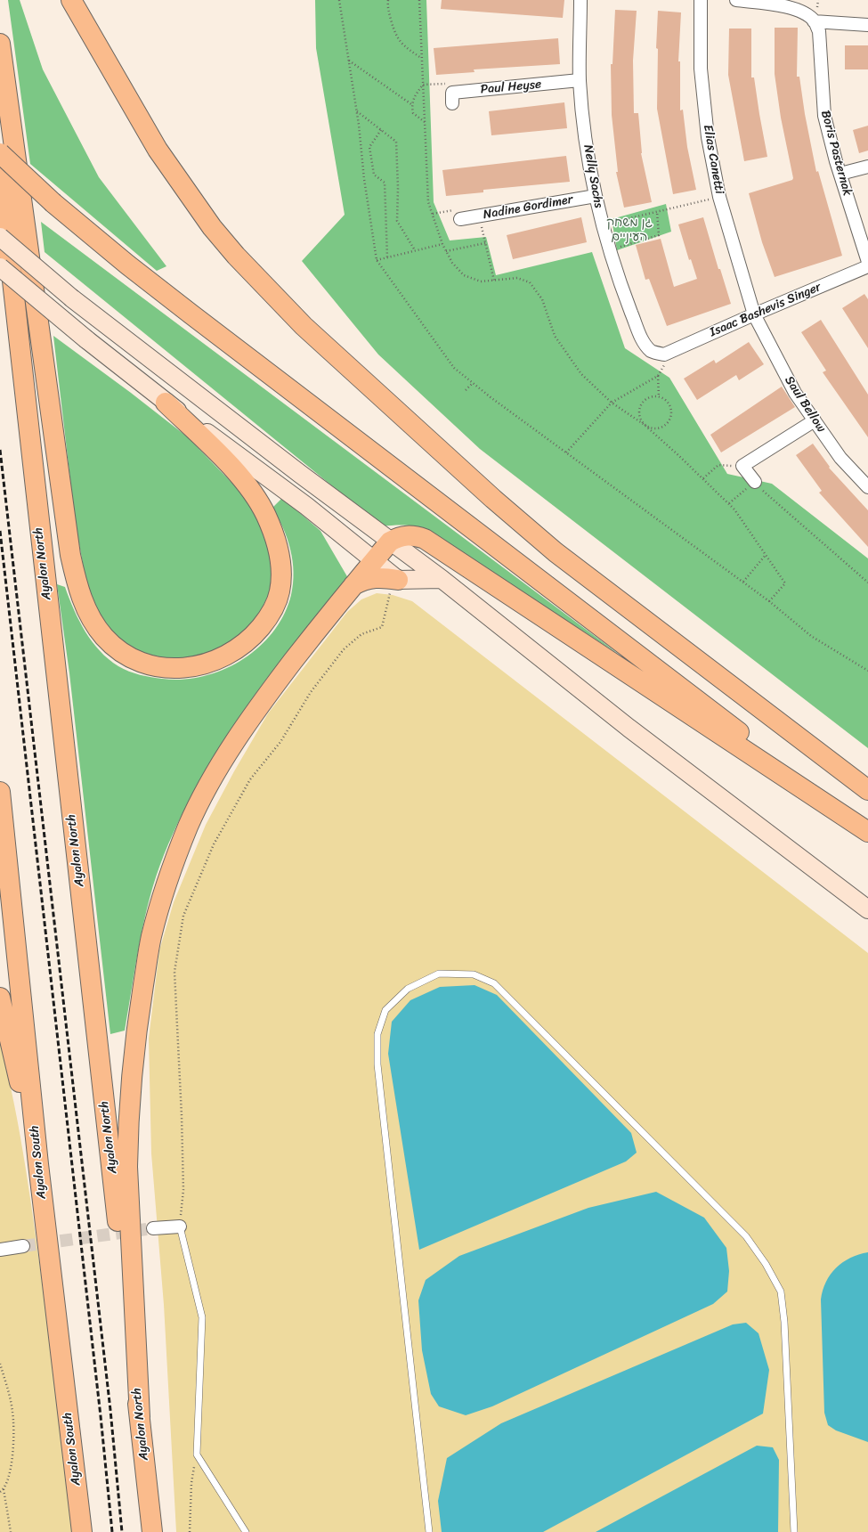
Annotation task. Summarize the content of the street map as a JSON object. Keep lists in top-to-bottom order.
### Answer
{
  "streets": {
    "highway": ["Ayalon North", "Ayalon South"],
    "street": [
      "Paul Heyse",
      "Boris Pasternak",
      "Elias Canetti",
      "Nelly Sachs",
      "Nadine Gordimer",
      "Isaac Bashevis Singer",
      "Saul Bellow"
    ]
  },
  "crossings": [
    ["Paul Heyse", "Nelly Sachs"],
    ["Elias Canetti", "Isaac Bashevis Singer"],
    ["Elias Canetti", "Saul Bellow"],
    ["Nelly Sachs", "Nadine Gordimer"],
    ["Nelly Sachs", "Isaac Bashevis Singer"],
    ["Isaac Bashevis Singer", "Saul Bellow"]
  ],
  "parks": ["גן משחק העיניים"]
}
